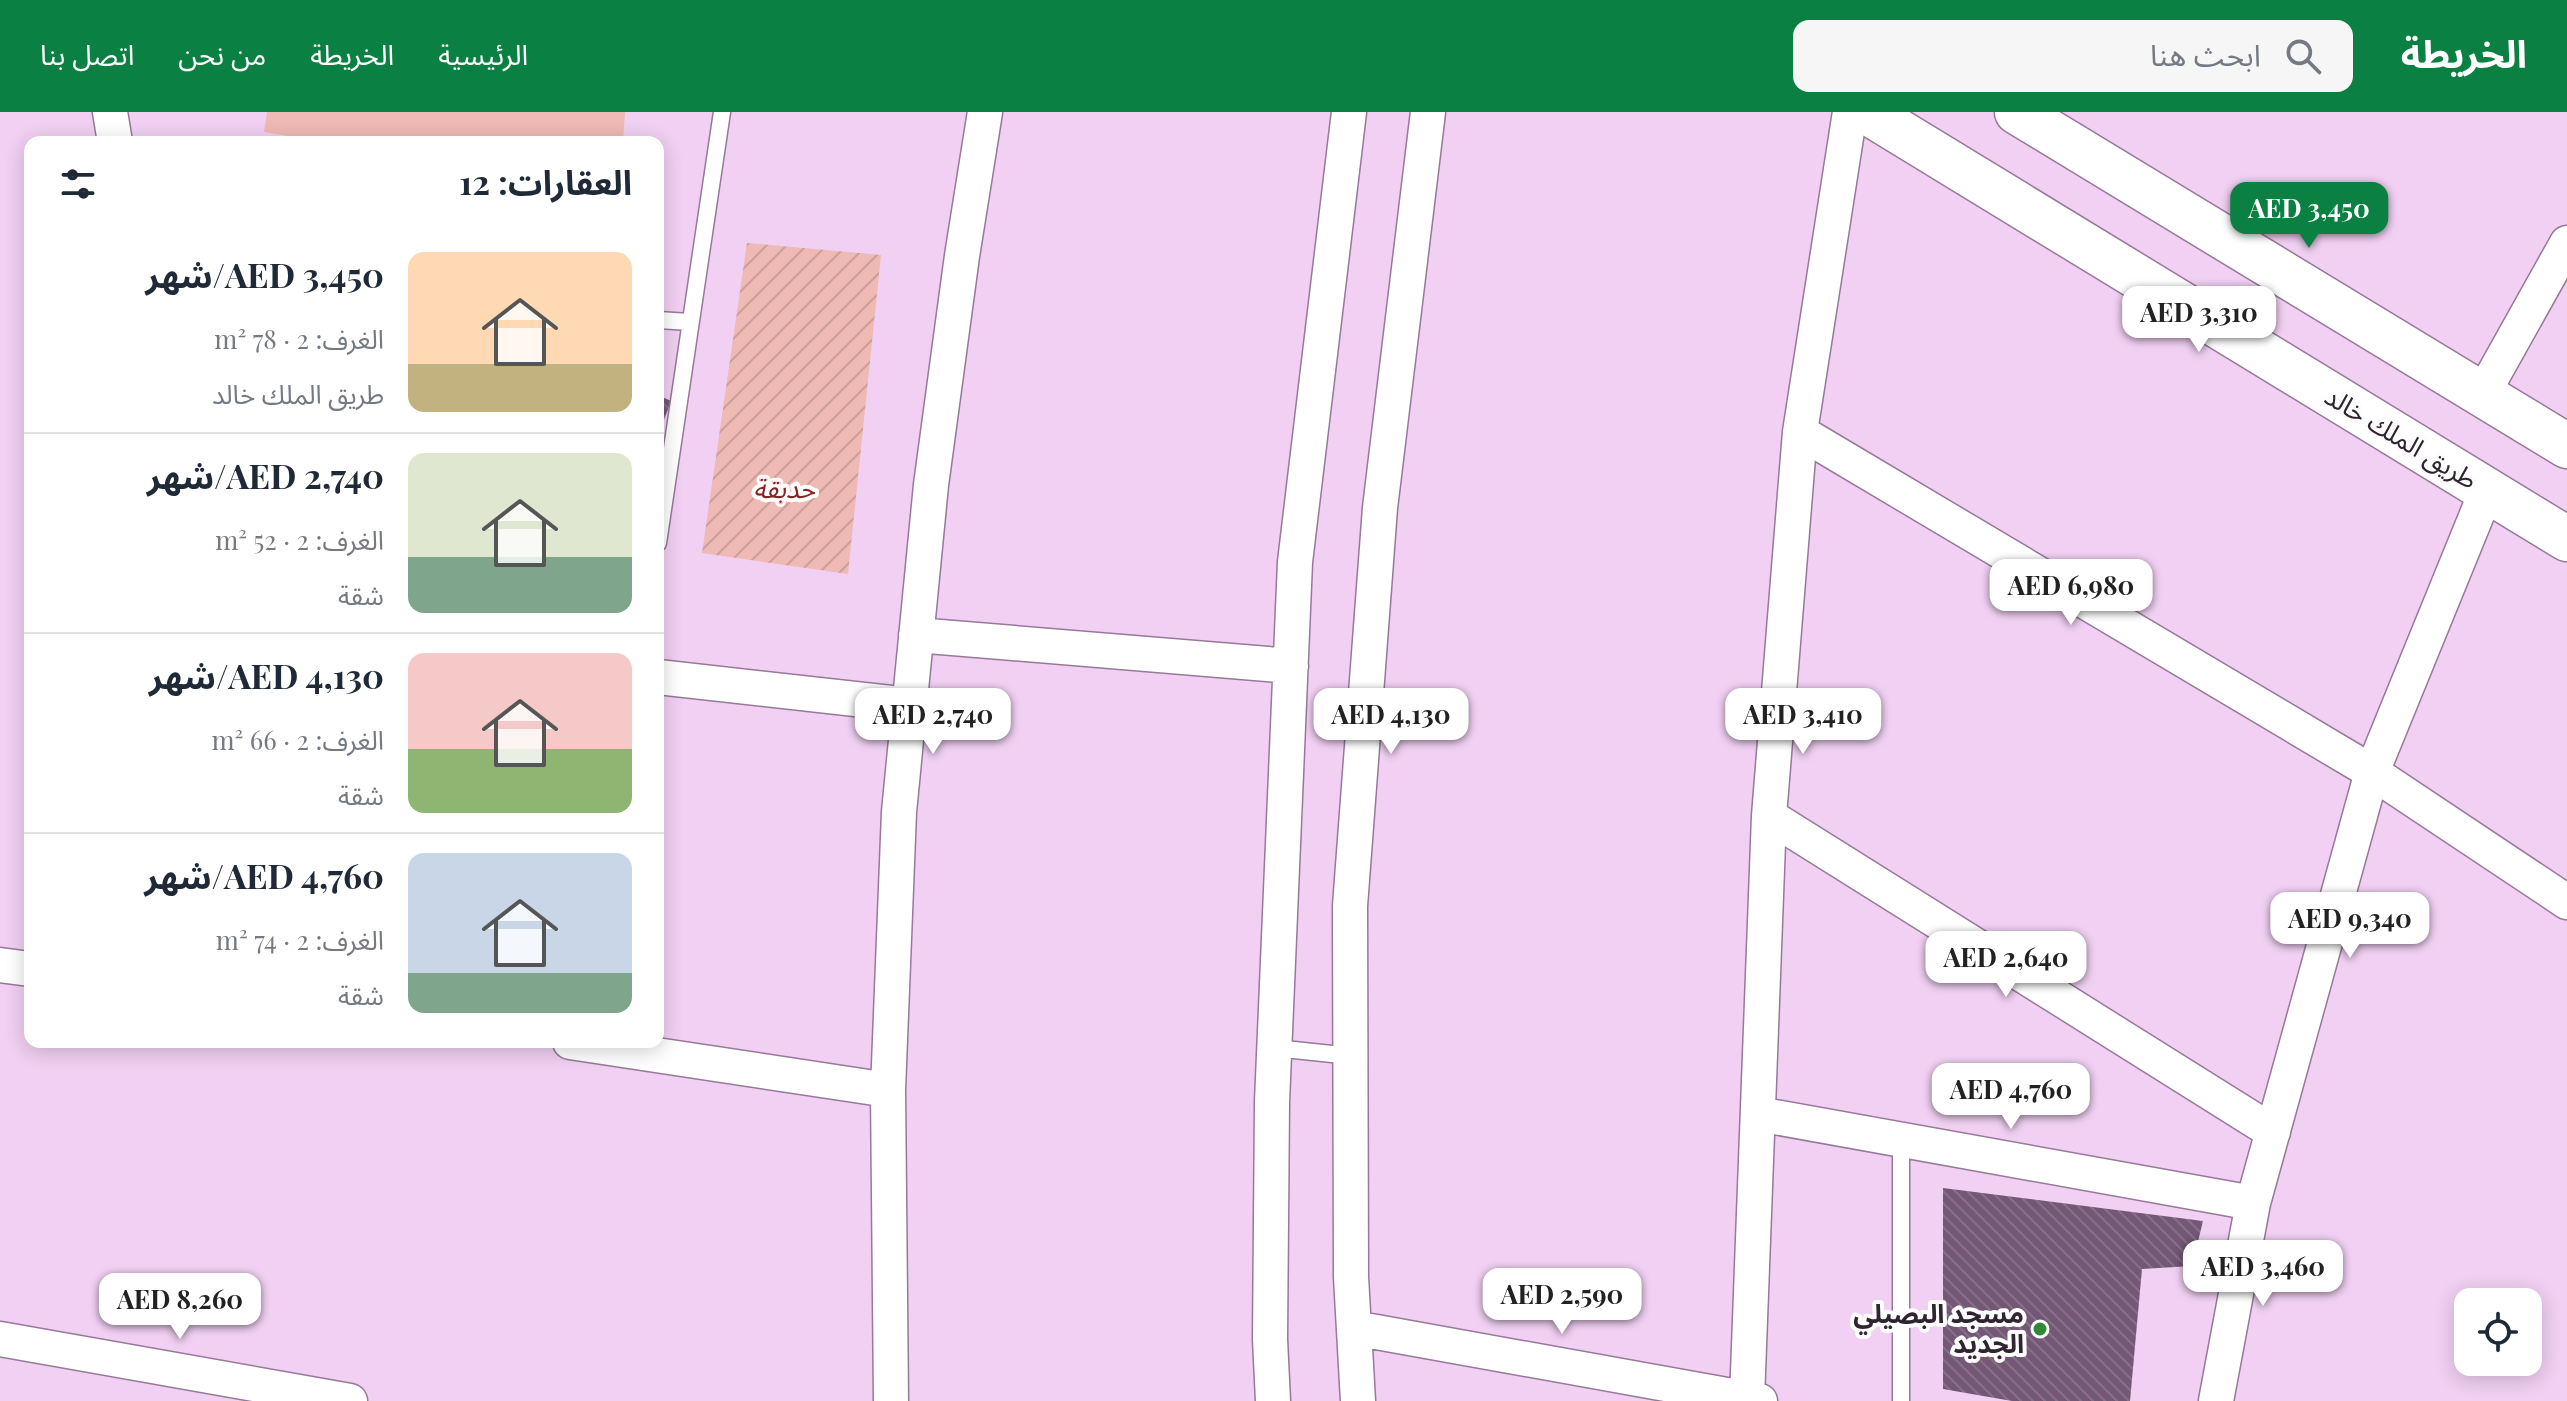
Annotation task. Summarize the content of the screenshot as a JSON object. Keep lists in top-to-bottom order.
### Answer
{
  "streets": {
    "main road": ["طريق الملك خالد"]
  },
  "parks": ["حدبقة"],
  "places": ["مسجد البصيلي الجديد"],
  "page": {
    "header": "الخريطة",
    "search": "ابحث هنا",
    "nav": [
      "الرئيسية",
      "الخريطة",
      "من نحن",
      "اتصل بنا"
    ],
    "heading": "العقارات: 12",
    "price": [
      "AED 3,450",
      "AED 3,310",
      "AED 6,980",
      "AED 2,740",
      "AED 4,130",
      "AED 3,410",
      "AED 9,340",
      "AED 2,640",
      "AED 4,760",
      "AED 3,460",
      "AED 2,590",
      "AED 8,260"
    ],
    "list": [
      {
        "name": "AED 3,450/شهر",
        "note": "الغرف: 2 · 78 m² · طريق الملك خالد"
      },
      {
        "name": "AED 2,740/شهر",
        "note": "الغرف: 2 · 52 m² · شقة"
      },
      {
        "name": "AED 4,130/شهر",
        "note": "الغرف: 2 · 66 m² · شقة"
      },
      {
        "name": "AED 4,760/شهر",
        "note": "الغرف: 2 · 74 m² · شقة"
      }
    ]
  }
}
